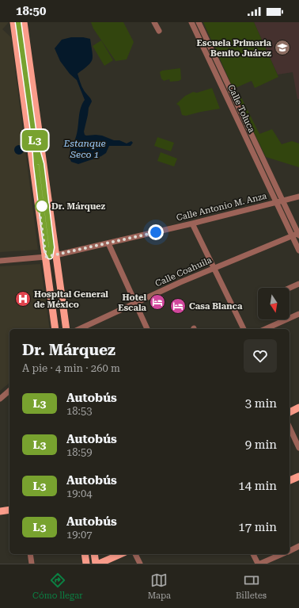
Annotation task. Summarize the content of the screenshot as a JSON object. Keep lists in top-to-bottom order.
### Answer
{
  "streets": {
    "street": ["Calle Toluca", "Calle Antonio M. Anza", "Calle Coahuila"]
  },
  "crossings": [
    ["Calle Toluca", "Calle Antonio M. Anza"],
    ["Calle Toluca", "Calle Coahuila"]
  ],
  "water": ["Estanque Seco 1"],
  "places": {
    "school or university": ["Escuela Primaria Benito Juárez"],
    "other": ["Dr. Márquez"],
    "hospital": ["Hospital General de México"],
    "hotel": ["Hotel Escala", "Casa Blanca"]
  },
  "lines": ["bus line L3"],
  "north": "bottom",
  "page": {
    "status": "18:50",
    "on_map": "L3",
    "heading": ["Dr. Márquez", "A pie · 4 min · 260 m"],
    "list": [
      {
        "mark": "L3",
        "name": "Autobús",
        "note": "18:53",
        "value": "3 min"
      },
      {
        "mark": "L3",
        "name": "Autobús",
        "note": "18:59",
        "value": "9 min"
      },
      {
        "mark": "L3",
        "name": "Autobús",
        "note": "19:04",
        "value": "14 min"
      },
      {
        "mark": "L3",
        "name": "Autobús",
        "note": "19:07",
        "value": "17 min"
      }
    ],
    "tabs": ["Cómo llegar", "Mapa", "Billetes"]
  }
}
